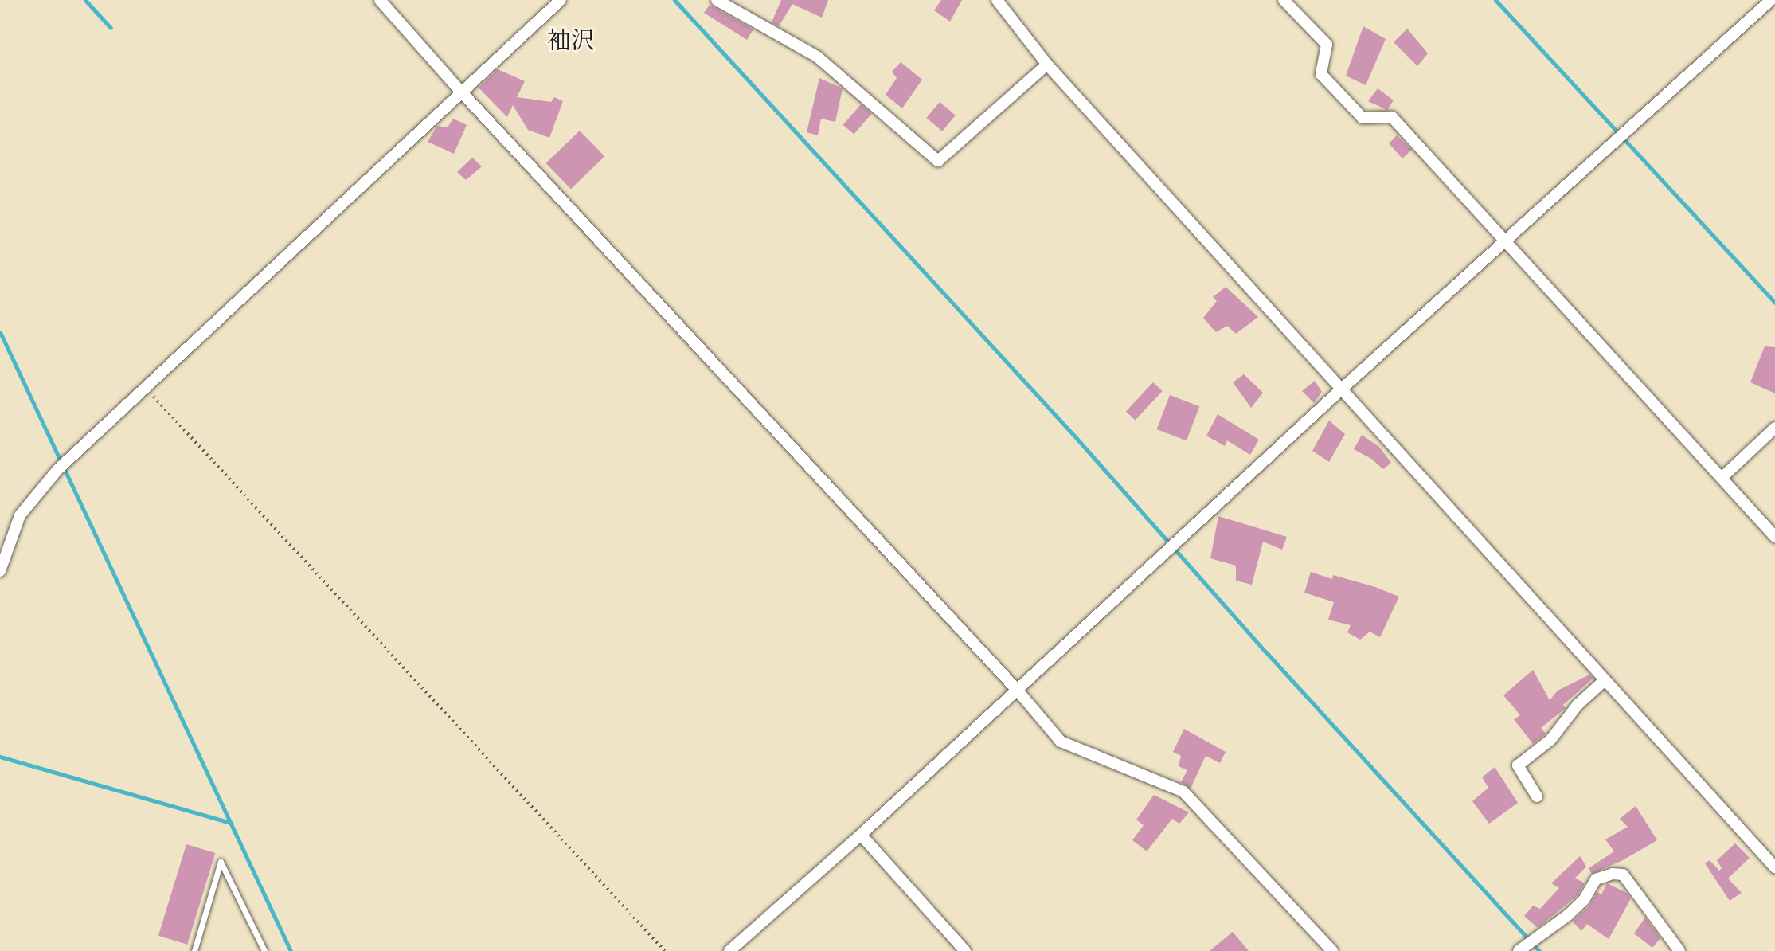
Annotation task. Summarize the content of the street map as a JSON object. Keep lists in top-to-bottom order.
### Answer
{
  "districts": ["袖沢"]
}
